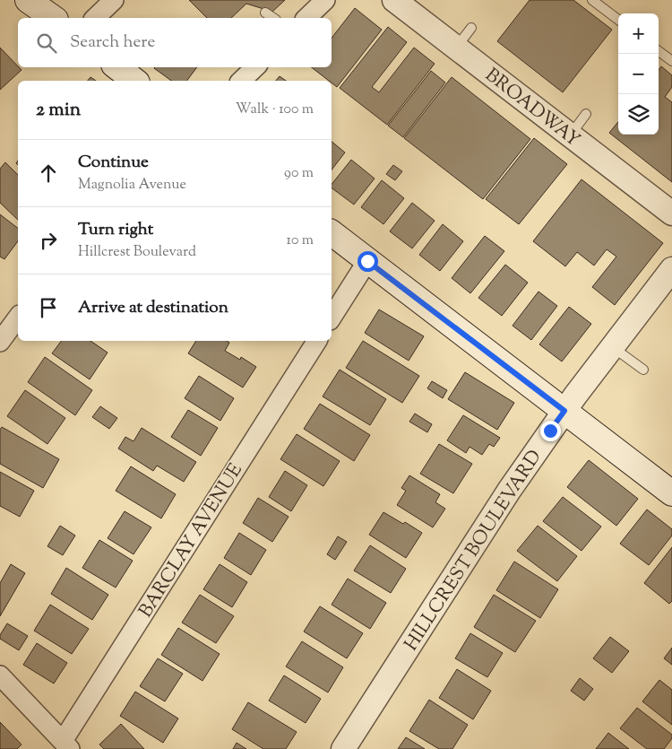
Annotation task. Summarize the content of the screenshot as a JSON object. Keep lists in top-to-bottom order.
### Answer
{
  "streets": {
    "street": ["BROADWAY", "BARCLAY AVENUE", "HILLCREST BOULEVARD"]
  },
  "page": {
    "map_buttons": ["+", "−"],
    "search": "Search here",
    "heading": ["2 min", "Walk · 100 m"],
    "list": [
      ["Continue", "Magnolia Avenue", "90 m"],
      ["Turn right", "Hillcrest Boulevard", "10 m"],
      "Arrive at destination"
    ]
  }
}
